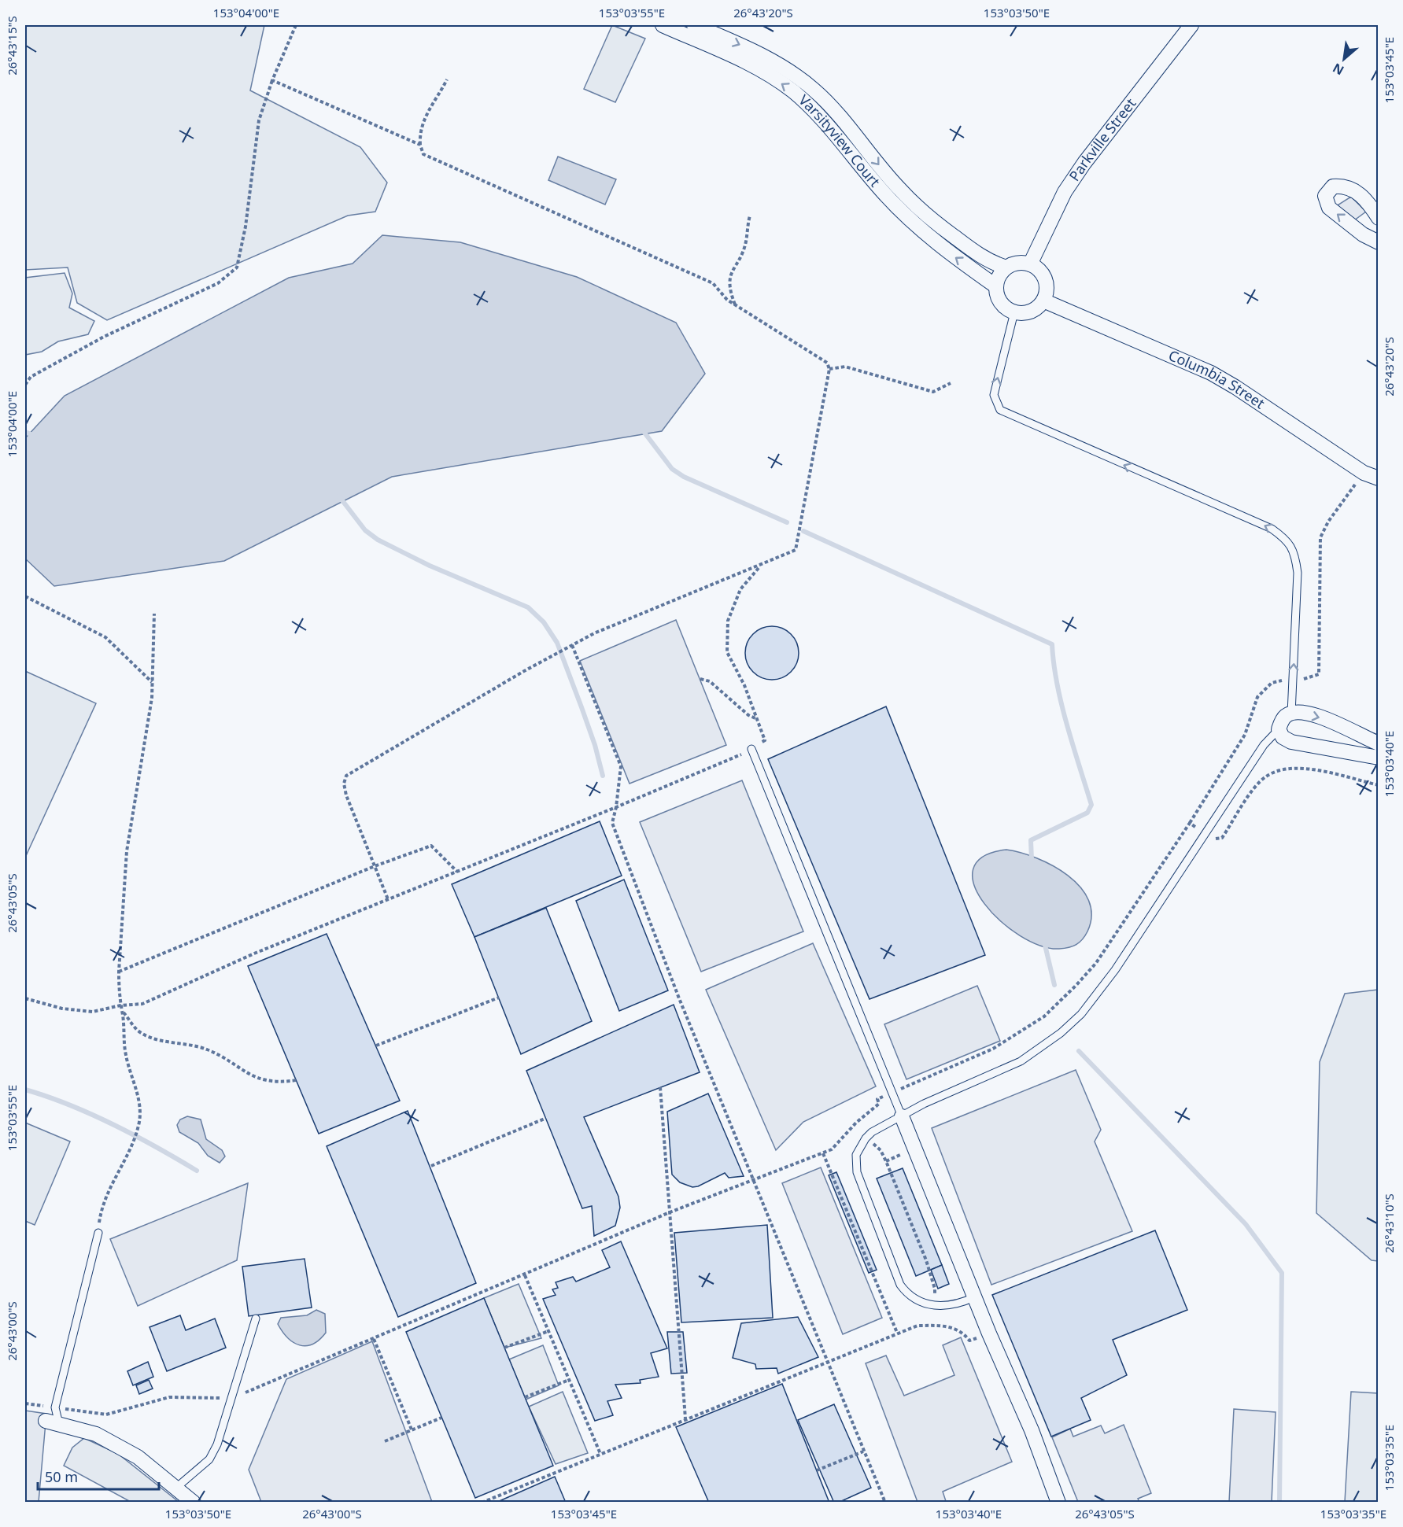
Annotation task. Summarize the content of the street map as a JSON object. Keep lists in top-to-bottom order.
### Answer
{
  "streets": {
    "street": ["Parkville Street", "Varsityview Court", "Columbia Street"]
  },
  "crossings": [
    ["Parkville Street", "Varsityview Court"],
    ["Parkville Street", "Columbia Street"],
    ["Varsityview Court", "Columbia Street"]
  ],
  "scale_bar": "50 m",
  "north": "bottom left",
  "coordinates": [
    "153°04'00\"E",
    "153°03'55\"E",
    "26°43'20\"S",
    "153°03'50\"E",
    "26°43'15\"S",
    "153°03'45\"E",
    "153°03'40\"E",
    "26°43'05\"S",
    "26°43'10\"S",
    "26°43'00\"S",
    "153°03'35\"E"
  ]
}
